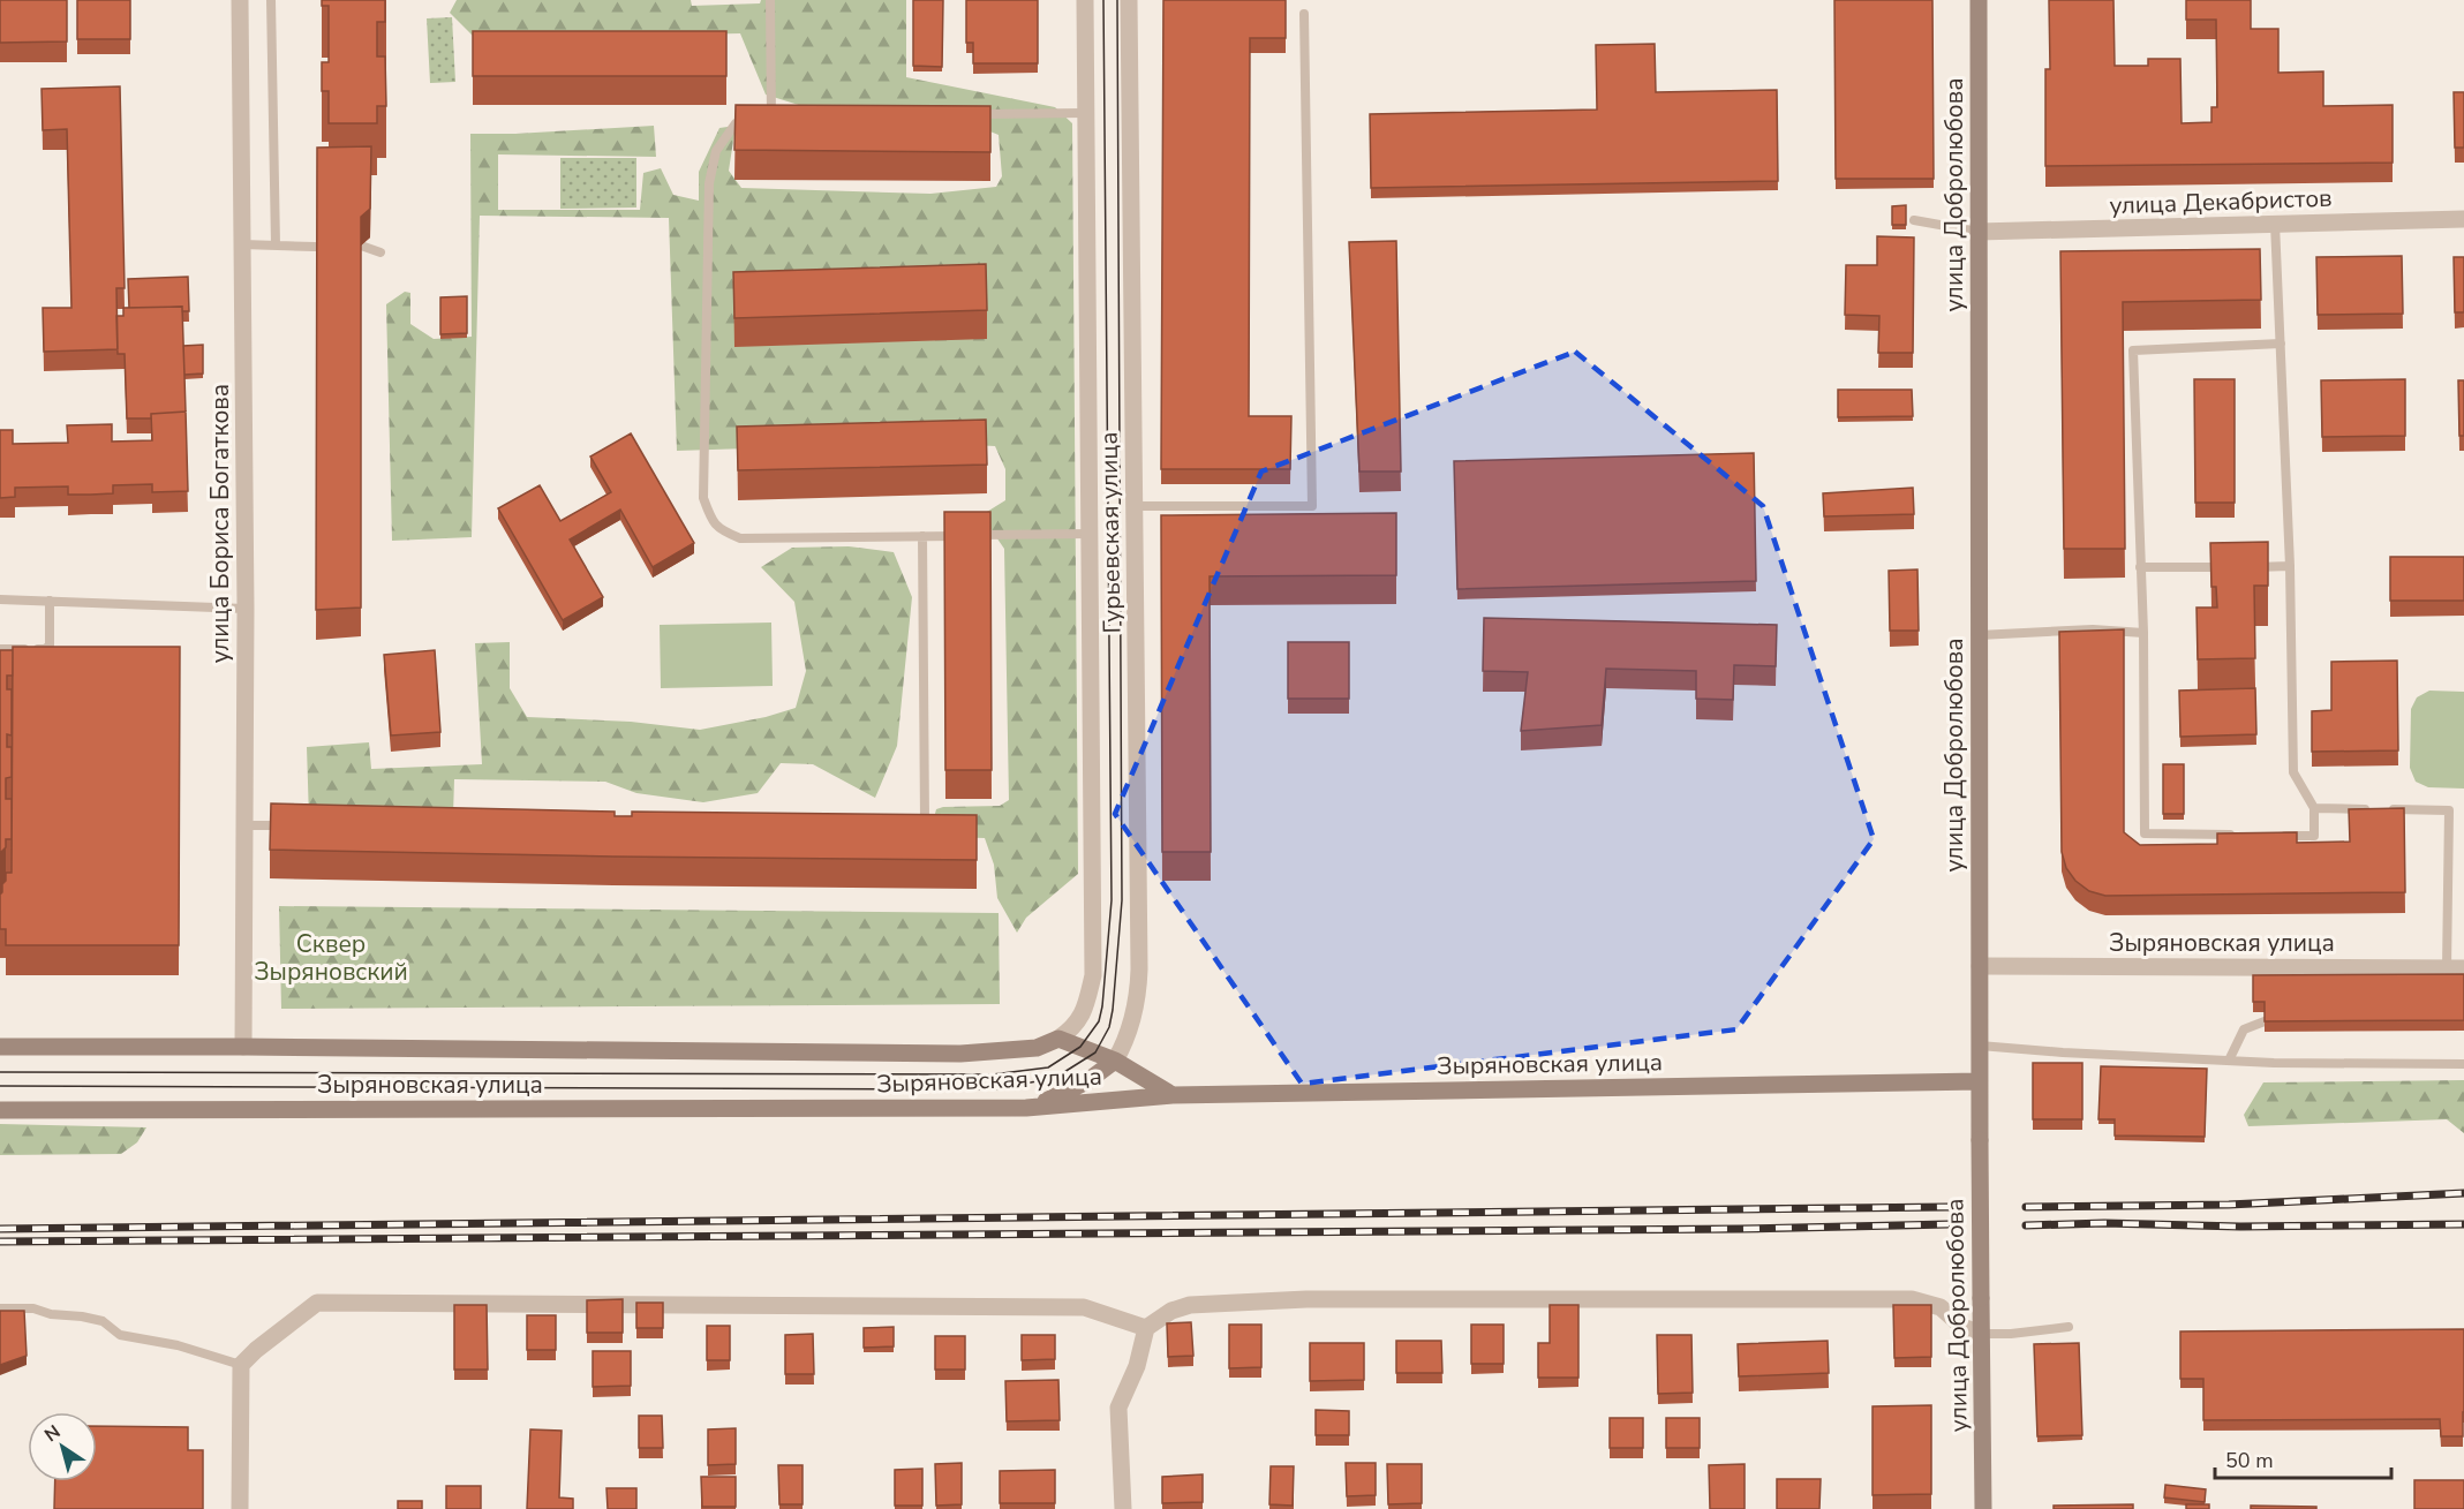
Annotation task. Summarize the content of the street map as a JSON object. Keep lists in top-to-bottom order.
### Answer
{
  "streets": {
    "main road": ["улица Добролюбова", "Зыряновская улица"],
    "street": ["улица Декабристов", "улица Бориса Богаткова", "Гурьевская улица"]
  },
  "crossings": [
    ["улица Добролюбова", "улица Декабристов"],
    ["улица Добролюбова", "Зыряновская улица"],
    ["улица Бориса Богаткова", "Зыряновская улица"],
    ["Гурьевская улица", "Зыряновская улица"]
  ],
  "parks": ["Cквер Зыряновский"],
  "scale_bar": "50 m",
  "north": "top left"
}
